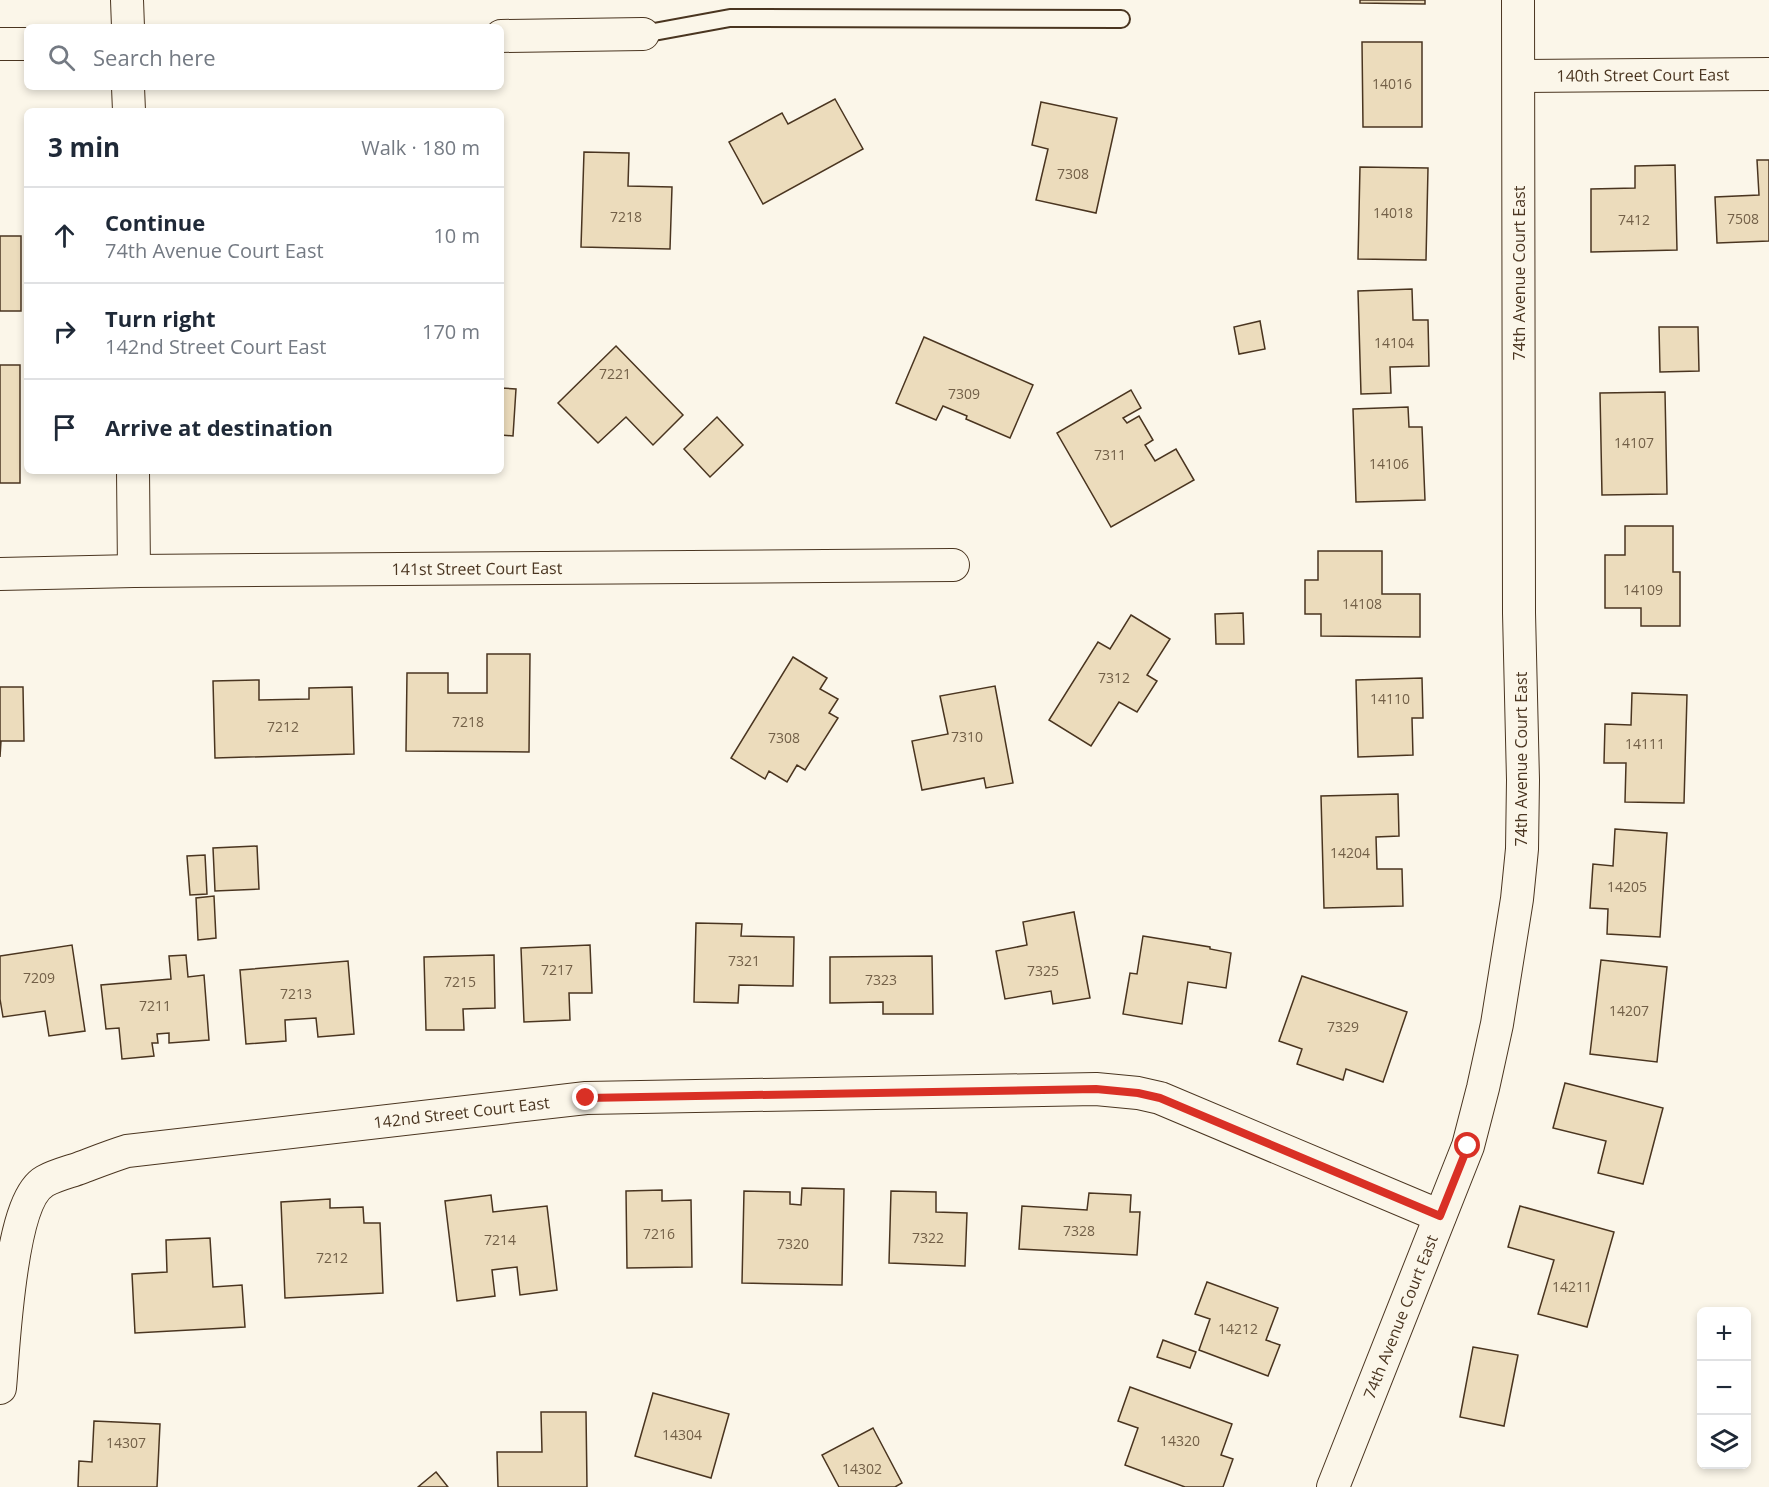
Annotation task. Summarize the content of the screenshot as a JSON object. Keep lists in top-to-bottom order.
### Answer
{
  "streets": {
    "street": [
      "140th Street Court East",
      "74th Avenue Court East",
      "141st Street Court East",
      "142nd Street Court East"
    ]
  },
  "crossings": [
    ["140th Street Court East", "74th Avenue Court East"],
    ["74th Avenue Court East", "142nd Street Court East"]
  ],
  "house_numbers": [
    "14016",
    "7308",
    "14018",
    "7218",
    "7508",
    "7412",
    "14104",
    "7221",
    "7309",
    "14107",
    "7311",
    "14106",
    "14109",
    "14108",
    "7312",
    "14110",
    "7218",
    "7212",
    "7310",
    "7308",
    "14111",
    "14204",
    "14205",
    "7321",
    "7217",
    "7325",
    "7209",
    "7323",
    "7215",
    "7213",
    "7211",
    "14207",
    "7329",
    "7328",
    "7216",
    "7322",
    "7214",
    "7320",
    "7212",
    "14211",
    "14212",
    "14304",
    "14320",
    "14307",
    "14302"
  ],
  "page": {
    "search": "Search here",
    "heading": ["3 min", "Walk · 180 m"],
    "list": [
      ["Continue", "74th Avenue Court East", "10 m"],
      ["Turn right", "142nd Street Court East", "170 m"],
      "Arrive at destination"
    ],
    "map_buttons": ["+", "−"]
  }
}
